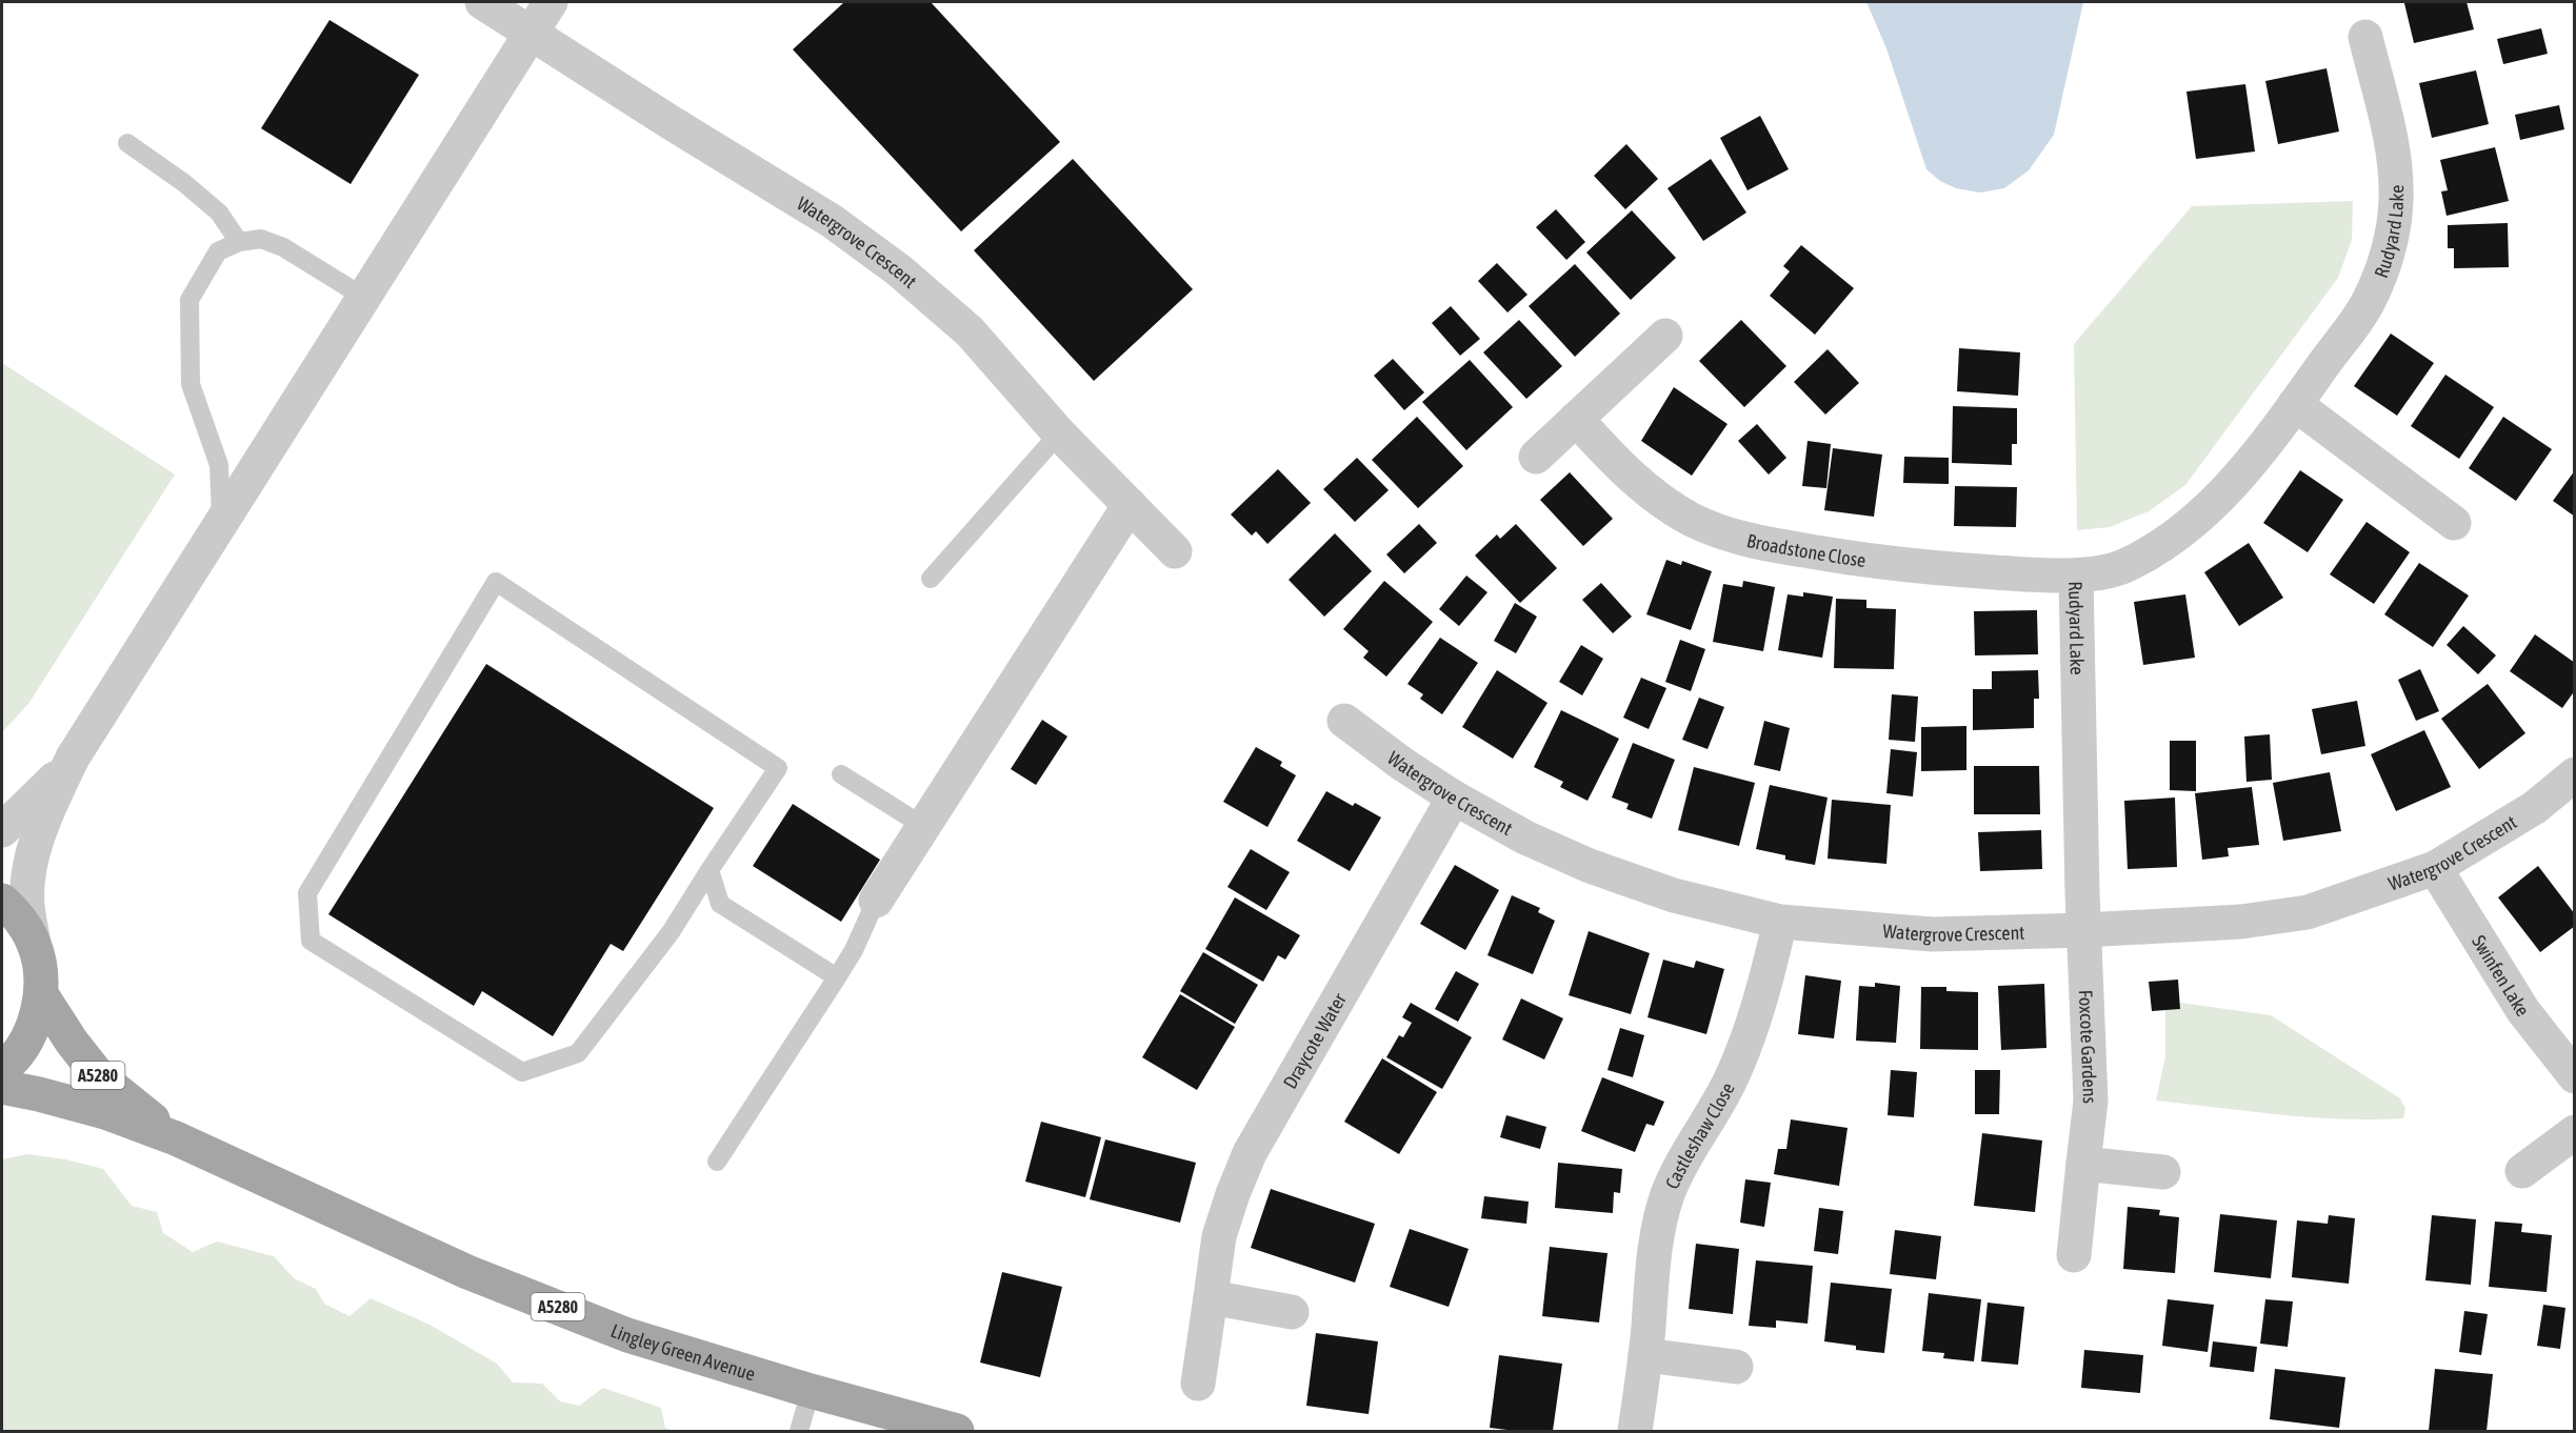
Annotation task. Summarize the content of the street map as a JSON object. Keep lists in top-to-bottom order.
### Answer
{
  "streets": {
    "main road": ["A5280", "Lingley Green Avenue"],
    "street": [
      "Rudyard Lake",
      "Watergrove Crescent",
      "Broadstone Close",
      "Swinfen Lake",
      "Draycote Water",
      "Foxcote Gardens",
      "Castleshaw Close"
    ]
  },
  "crossings": [
    ["Rudyard Lake", "Watergrove Crescent"],
    ["Rudyard Lake", "Broadstone Close"],
    ["Rudyard Lake", "Foxcote Gardens"],
    ["Watergrove Crescent", "Swinfen Lake"],
    ["Watergrove Crescent", "Draycote Water"],
    ["Watergrove Crescent", "Foxcote Gardens"],
    ["Watergrove Crescent", "Castleshaw Close"],
    ["A5280", "Lingley Green Avenue"]
  ]
}
